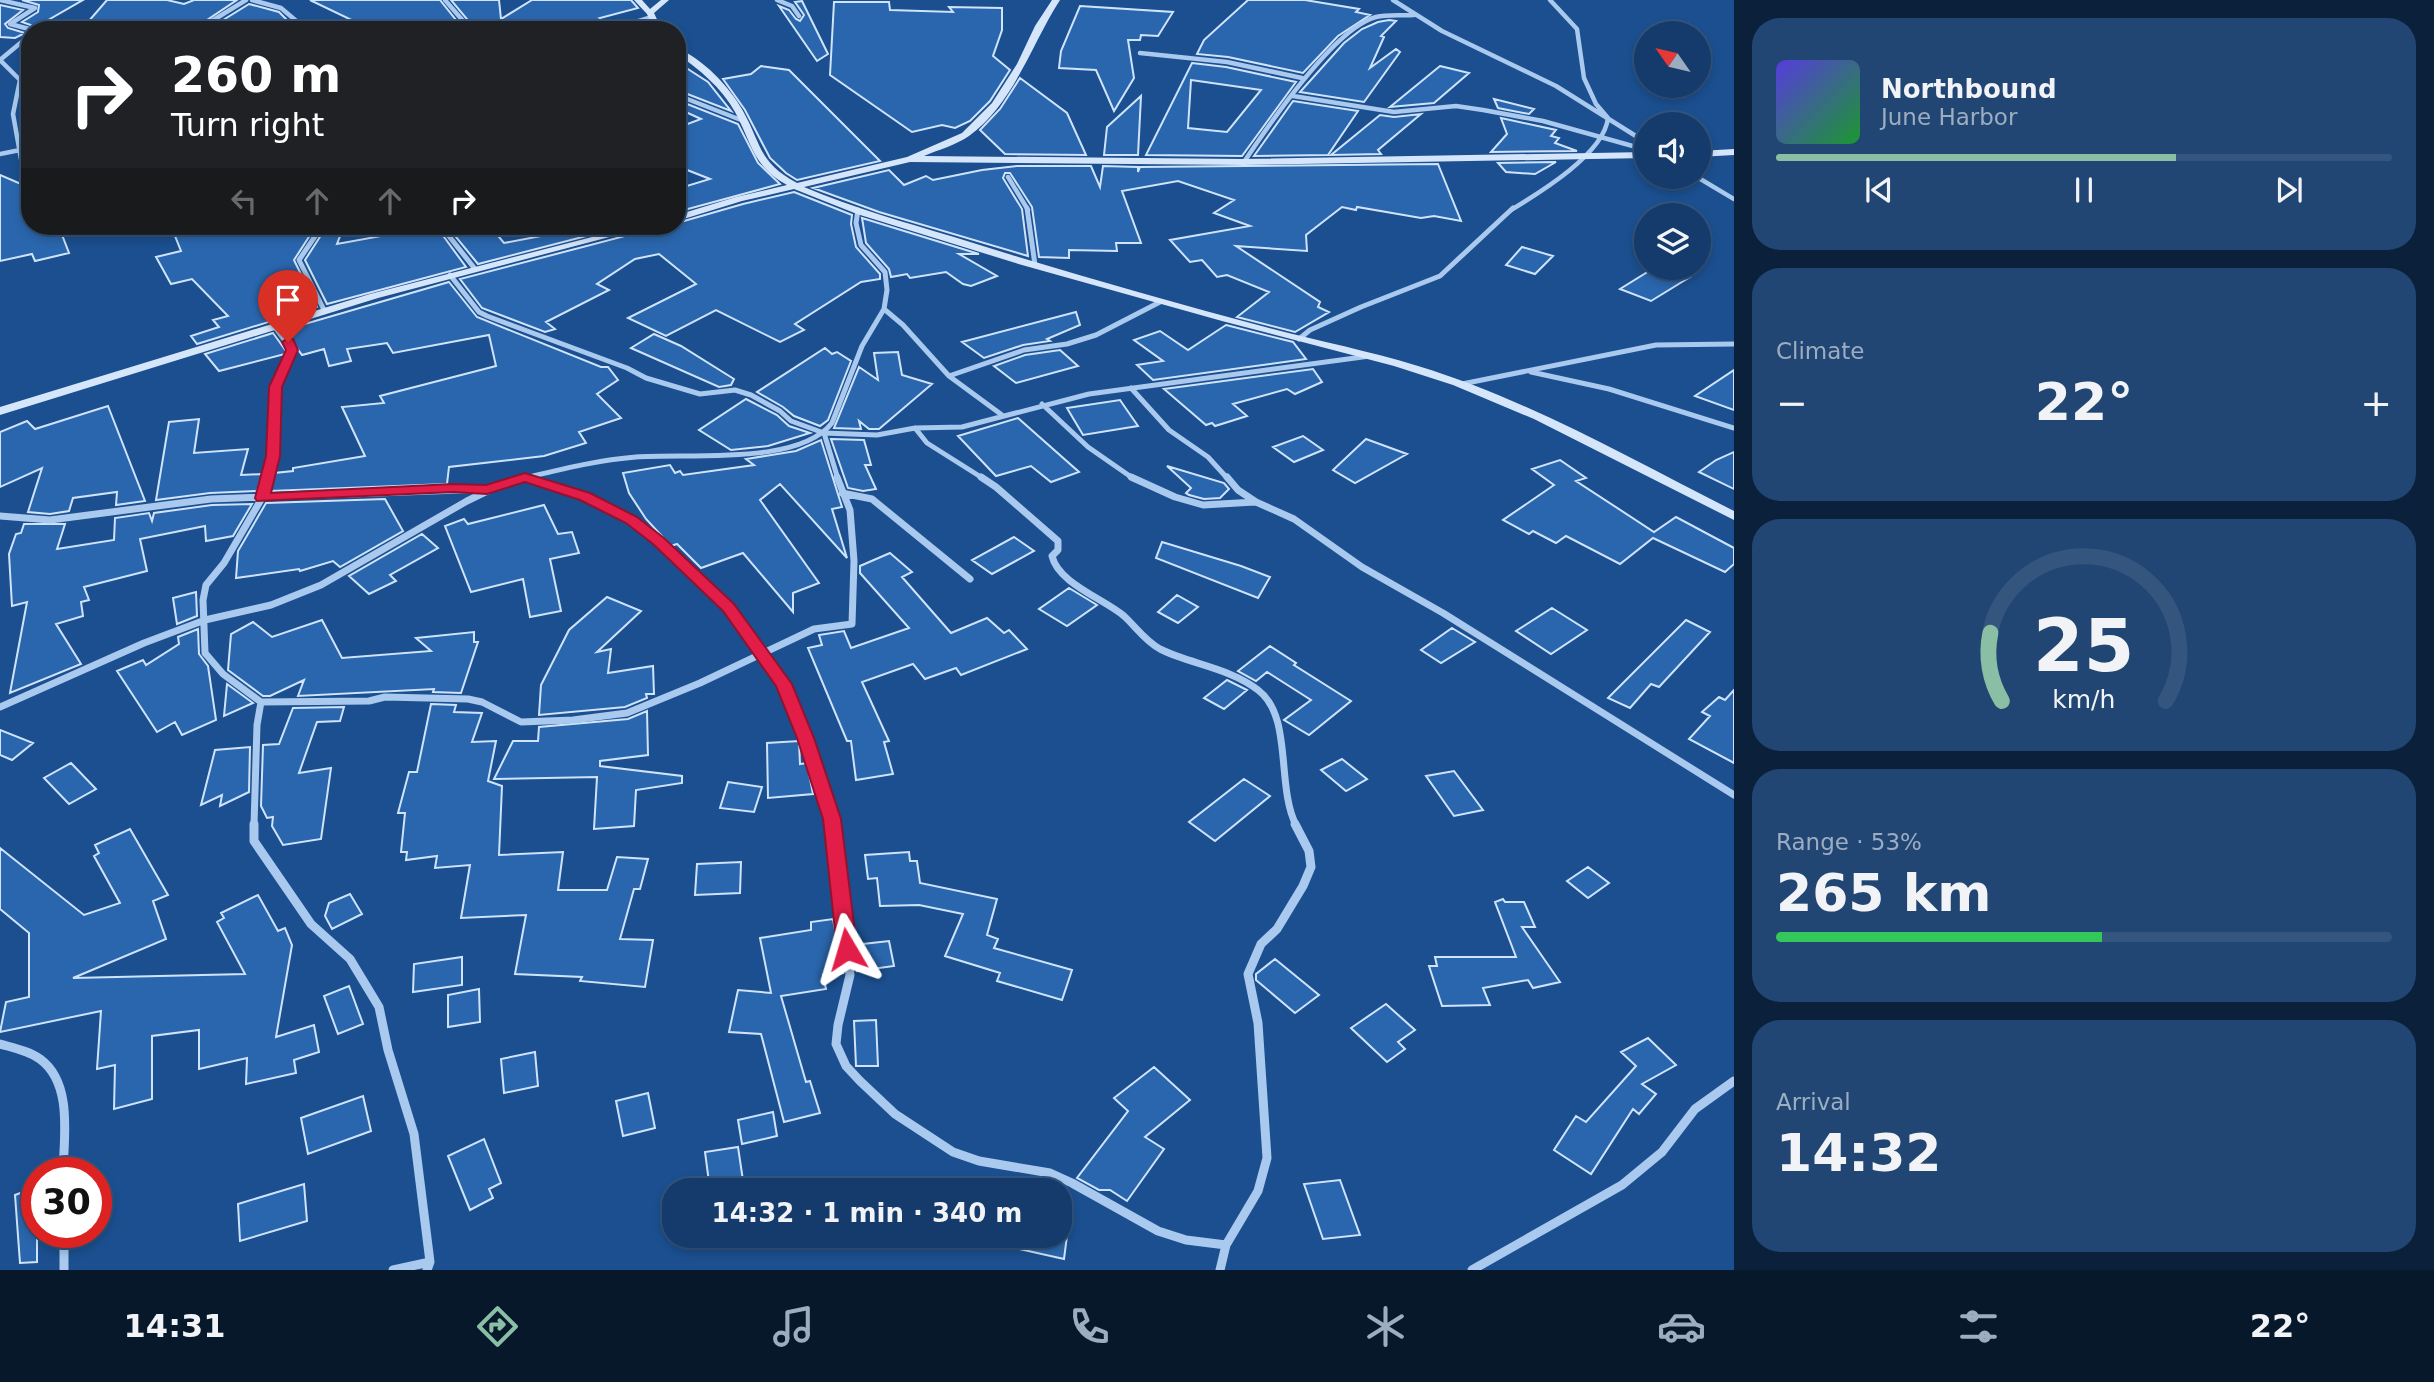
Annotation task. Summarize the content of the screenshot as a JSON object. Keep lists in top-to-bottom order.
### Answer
{
  "north": "top left",
  "page": {
    "turn": ["260 m", "Turn right"],
    "song": ["Northbound", "June Harbor"],
    "tile": [
      "Climate",
      ["Range · 53%", "265 km"],
      ["Arrival", "14:32"]
    ],
    "heat": ["−", "22°", "+"],
    "limit": "30",
    "trip": "14:32 · 1 min · 340 m",
    "tabs": ["14:31", "22°"],
    "gauge": ["25", "km/h"]
  }
}
